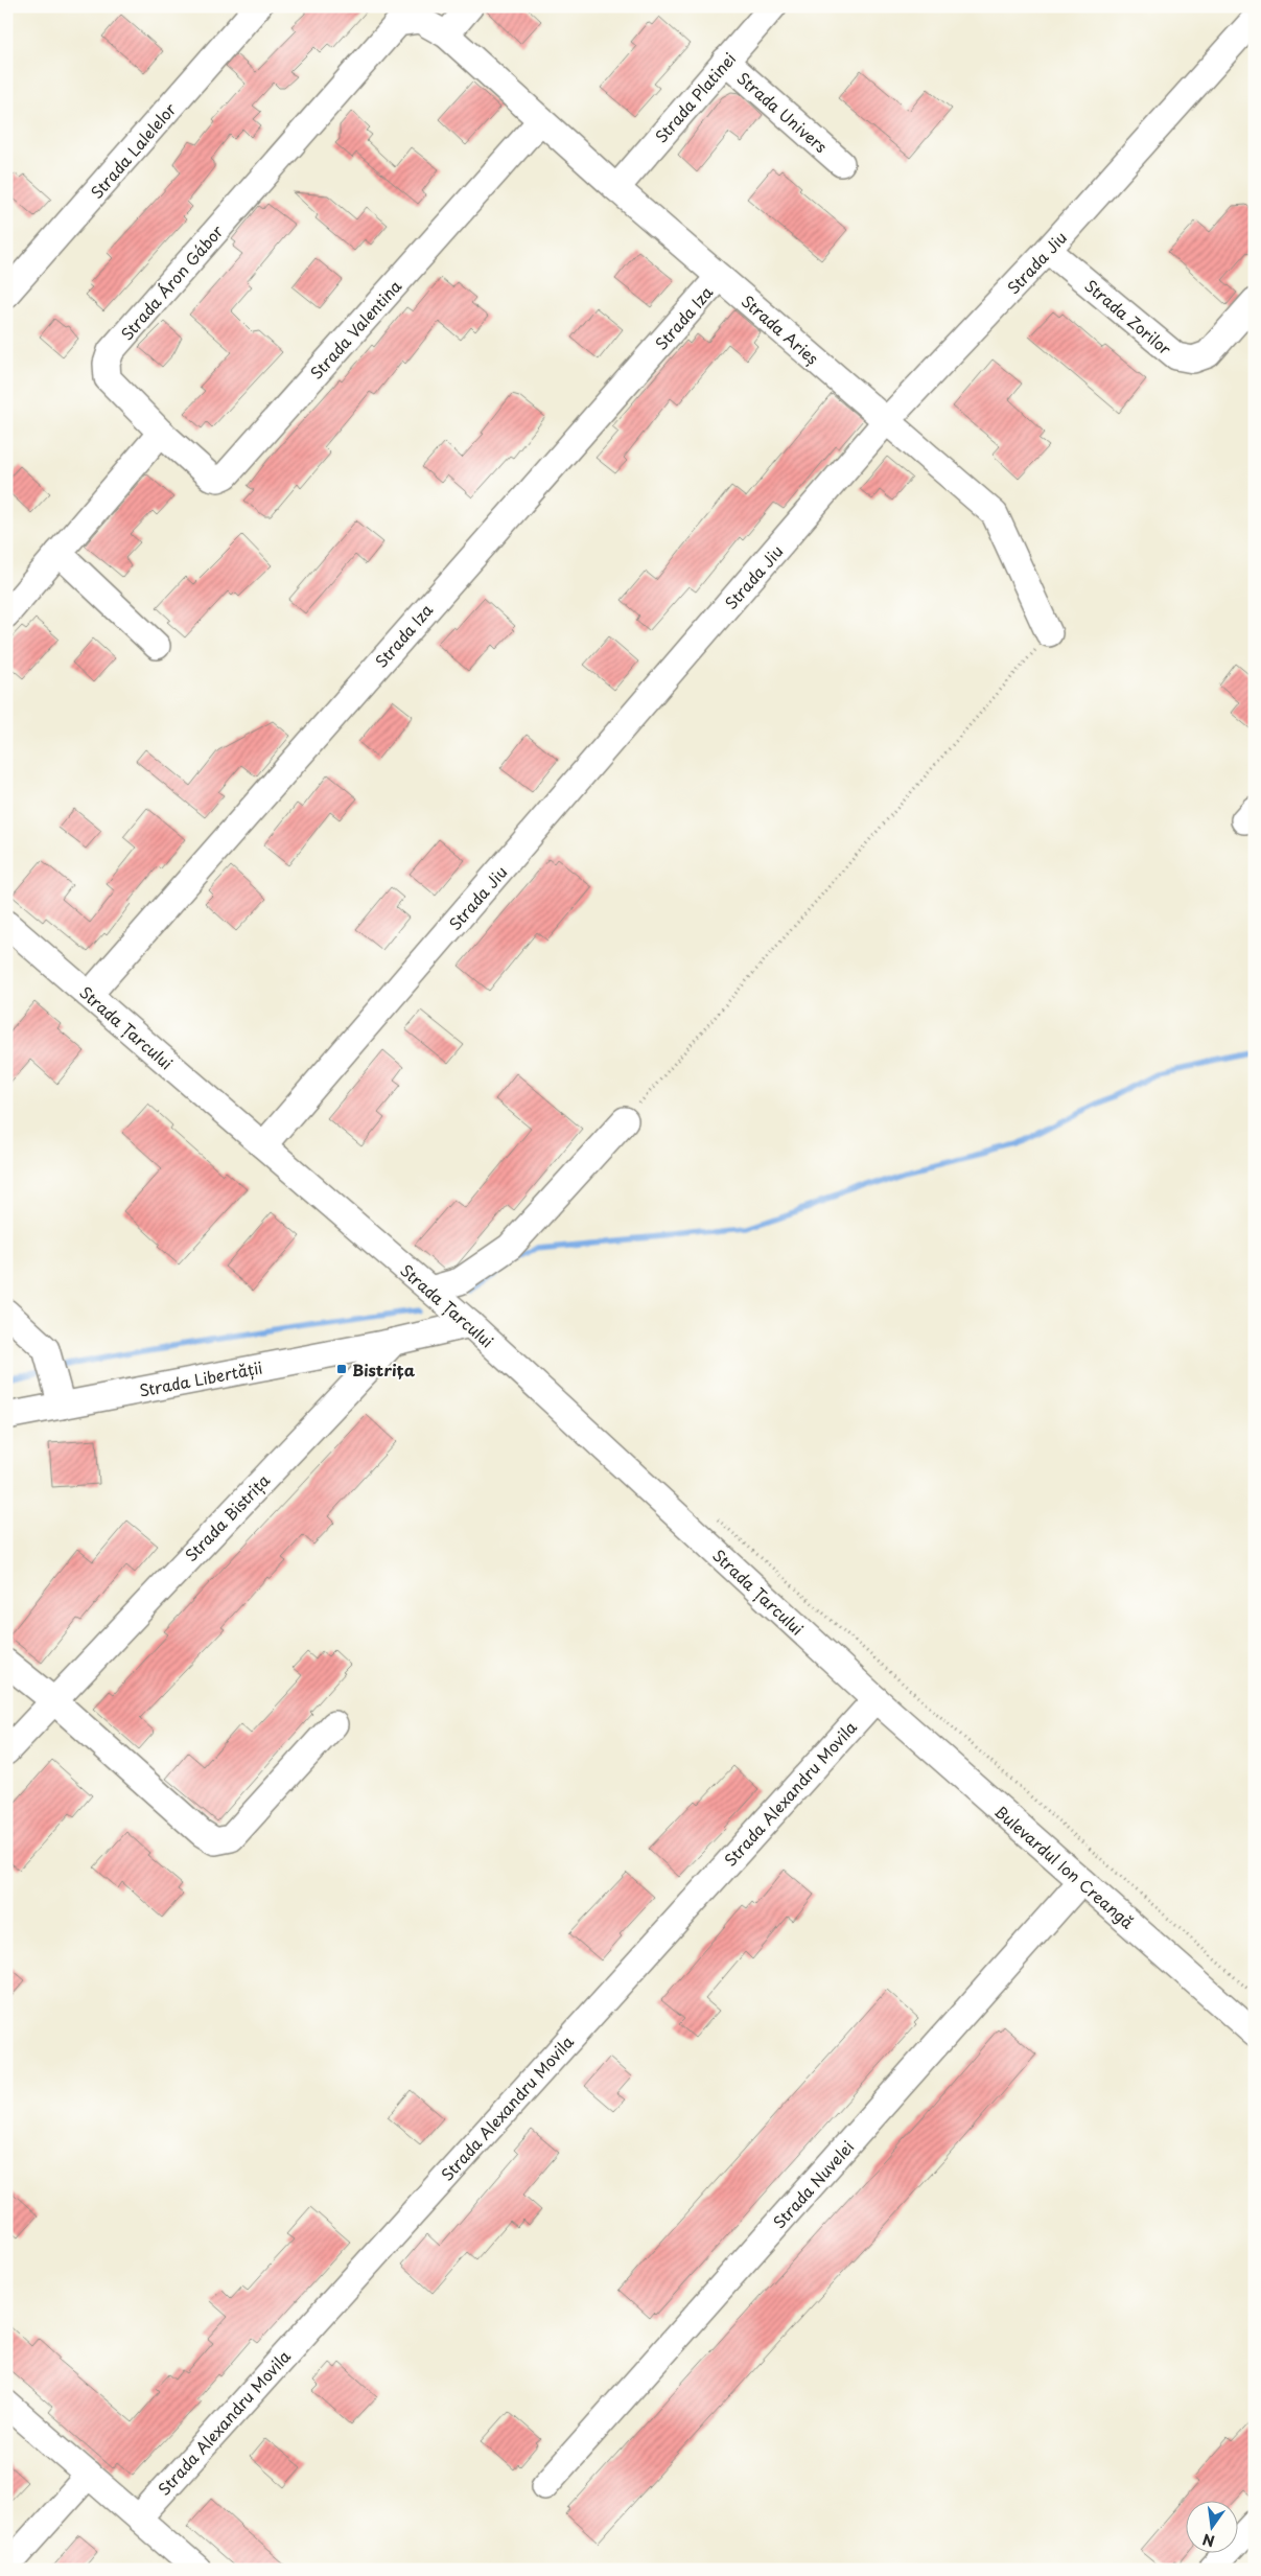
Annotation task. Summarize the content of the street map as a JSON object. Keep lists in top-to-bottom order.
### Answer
{
  "streets": {
    "street": [
      "Strada Platinei",
      "Strada Univers",
      "Strada Lalelelor",
      "Strada Jiu",
      "Strada Áron Gábor",
      "Strada Zorilor",
      "Strada Iza",
      "Strada Valentina",
      "Strada Arieș",
      "Strada Țarcului",
      "Strada Libertății",
      "Strada Bistrița",
      "Strada Alexandru Movila",
      "Bulevardul Ion Creangă",
      "Strada Nuvelei"
    ]
  },
  "crossings": [
    ["Strada Platinei", "Strada Univers"],
    ["Strada Platinei", "Strada Arieș"],
    ["Strada Jiu", "Strada Zorilor"],
    ["Strada Jiu", "Strada Arieș"],
    ["Strada Jiu", "Strada Țarcului"],
    ["Strada Áron Gábor", "Strada Valentina"],
    ["Strada Áron Gábor", "Strada Arieș"],
    ["Strada Iza", "Strada Arieș"],
    ["Strada Iza", "Strada Țarcului"],
    ["Strada Valentina", "Strada Arieș"],
    ["Strada Țarcului", "Strada Alexandru Movila"],
    ["Strada Țarcului", "Bulevardul Ion Creangă"],
    ["Strada Libertății", "Strada Bistrița"],
    ["Strada Alexandru Movila", "Bulevardul Ion Creangă"],
    ["Bulevardul Ion Creangă", "Strada Nuvelei"]
  ],
  "places": {
    "transit": ["Bistrița"]
  },
  "north": "bottom"
}
